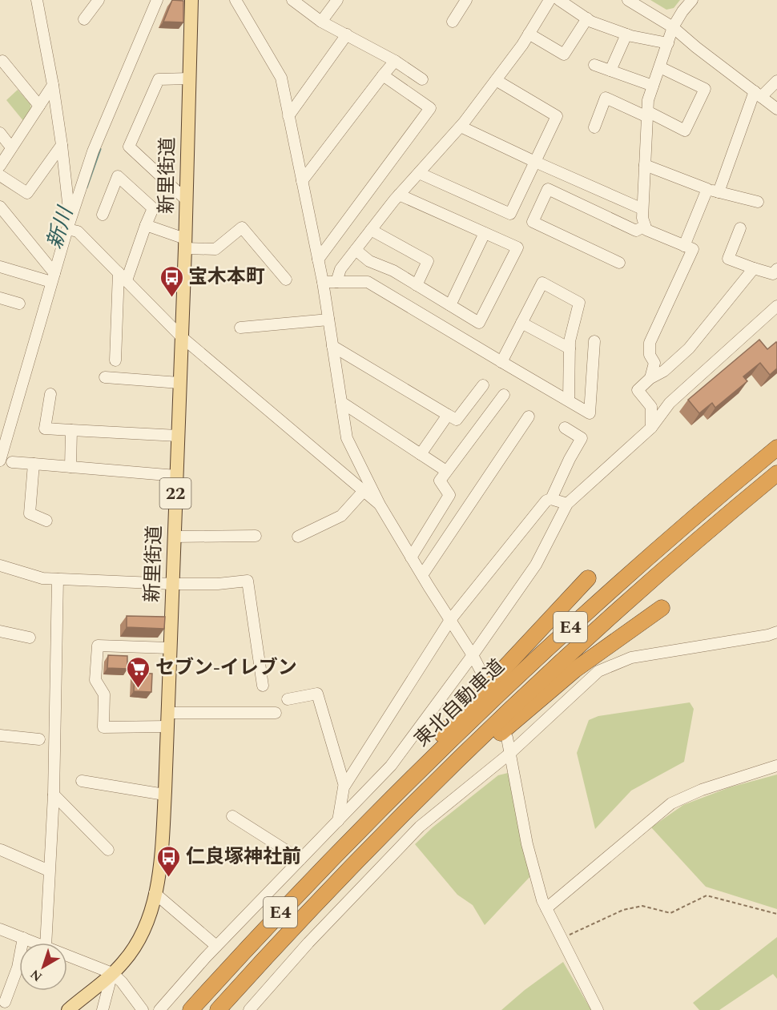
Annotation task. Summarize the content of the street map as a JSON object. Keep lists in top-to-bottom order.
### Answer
{
  "streets": {
    "highway": ["E4", "東北自動車道"],
    "main road": ["新里街道", "22"]
  },
  "water": ["新川"],
  "places": {
    "bus stop": ["宝木本町", "仁良塚神社前"],
    "supermarket": ["セブン-イレブン"]
  },
  "north": "bottom left"
}
